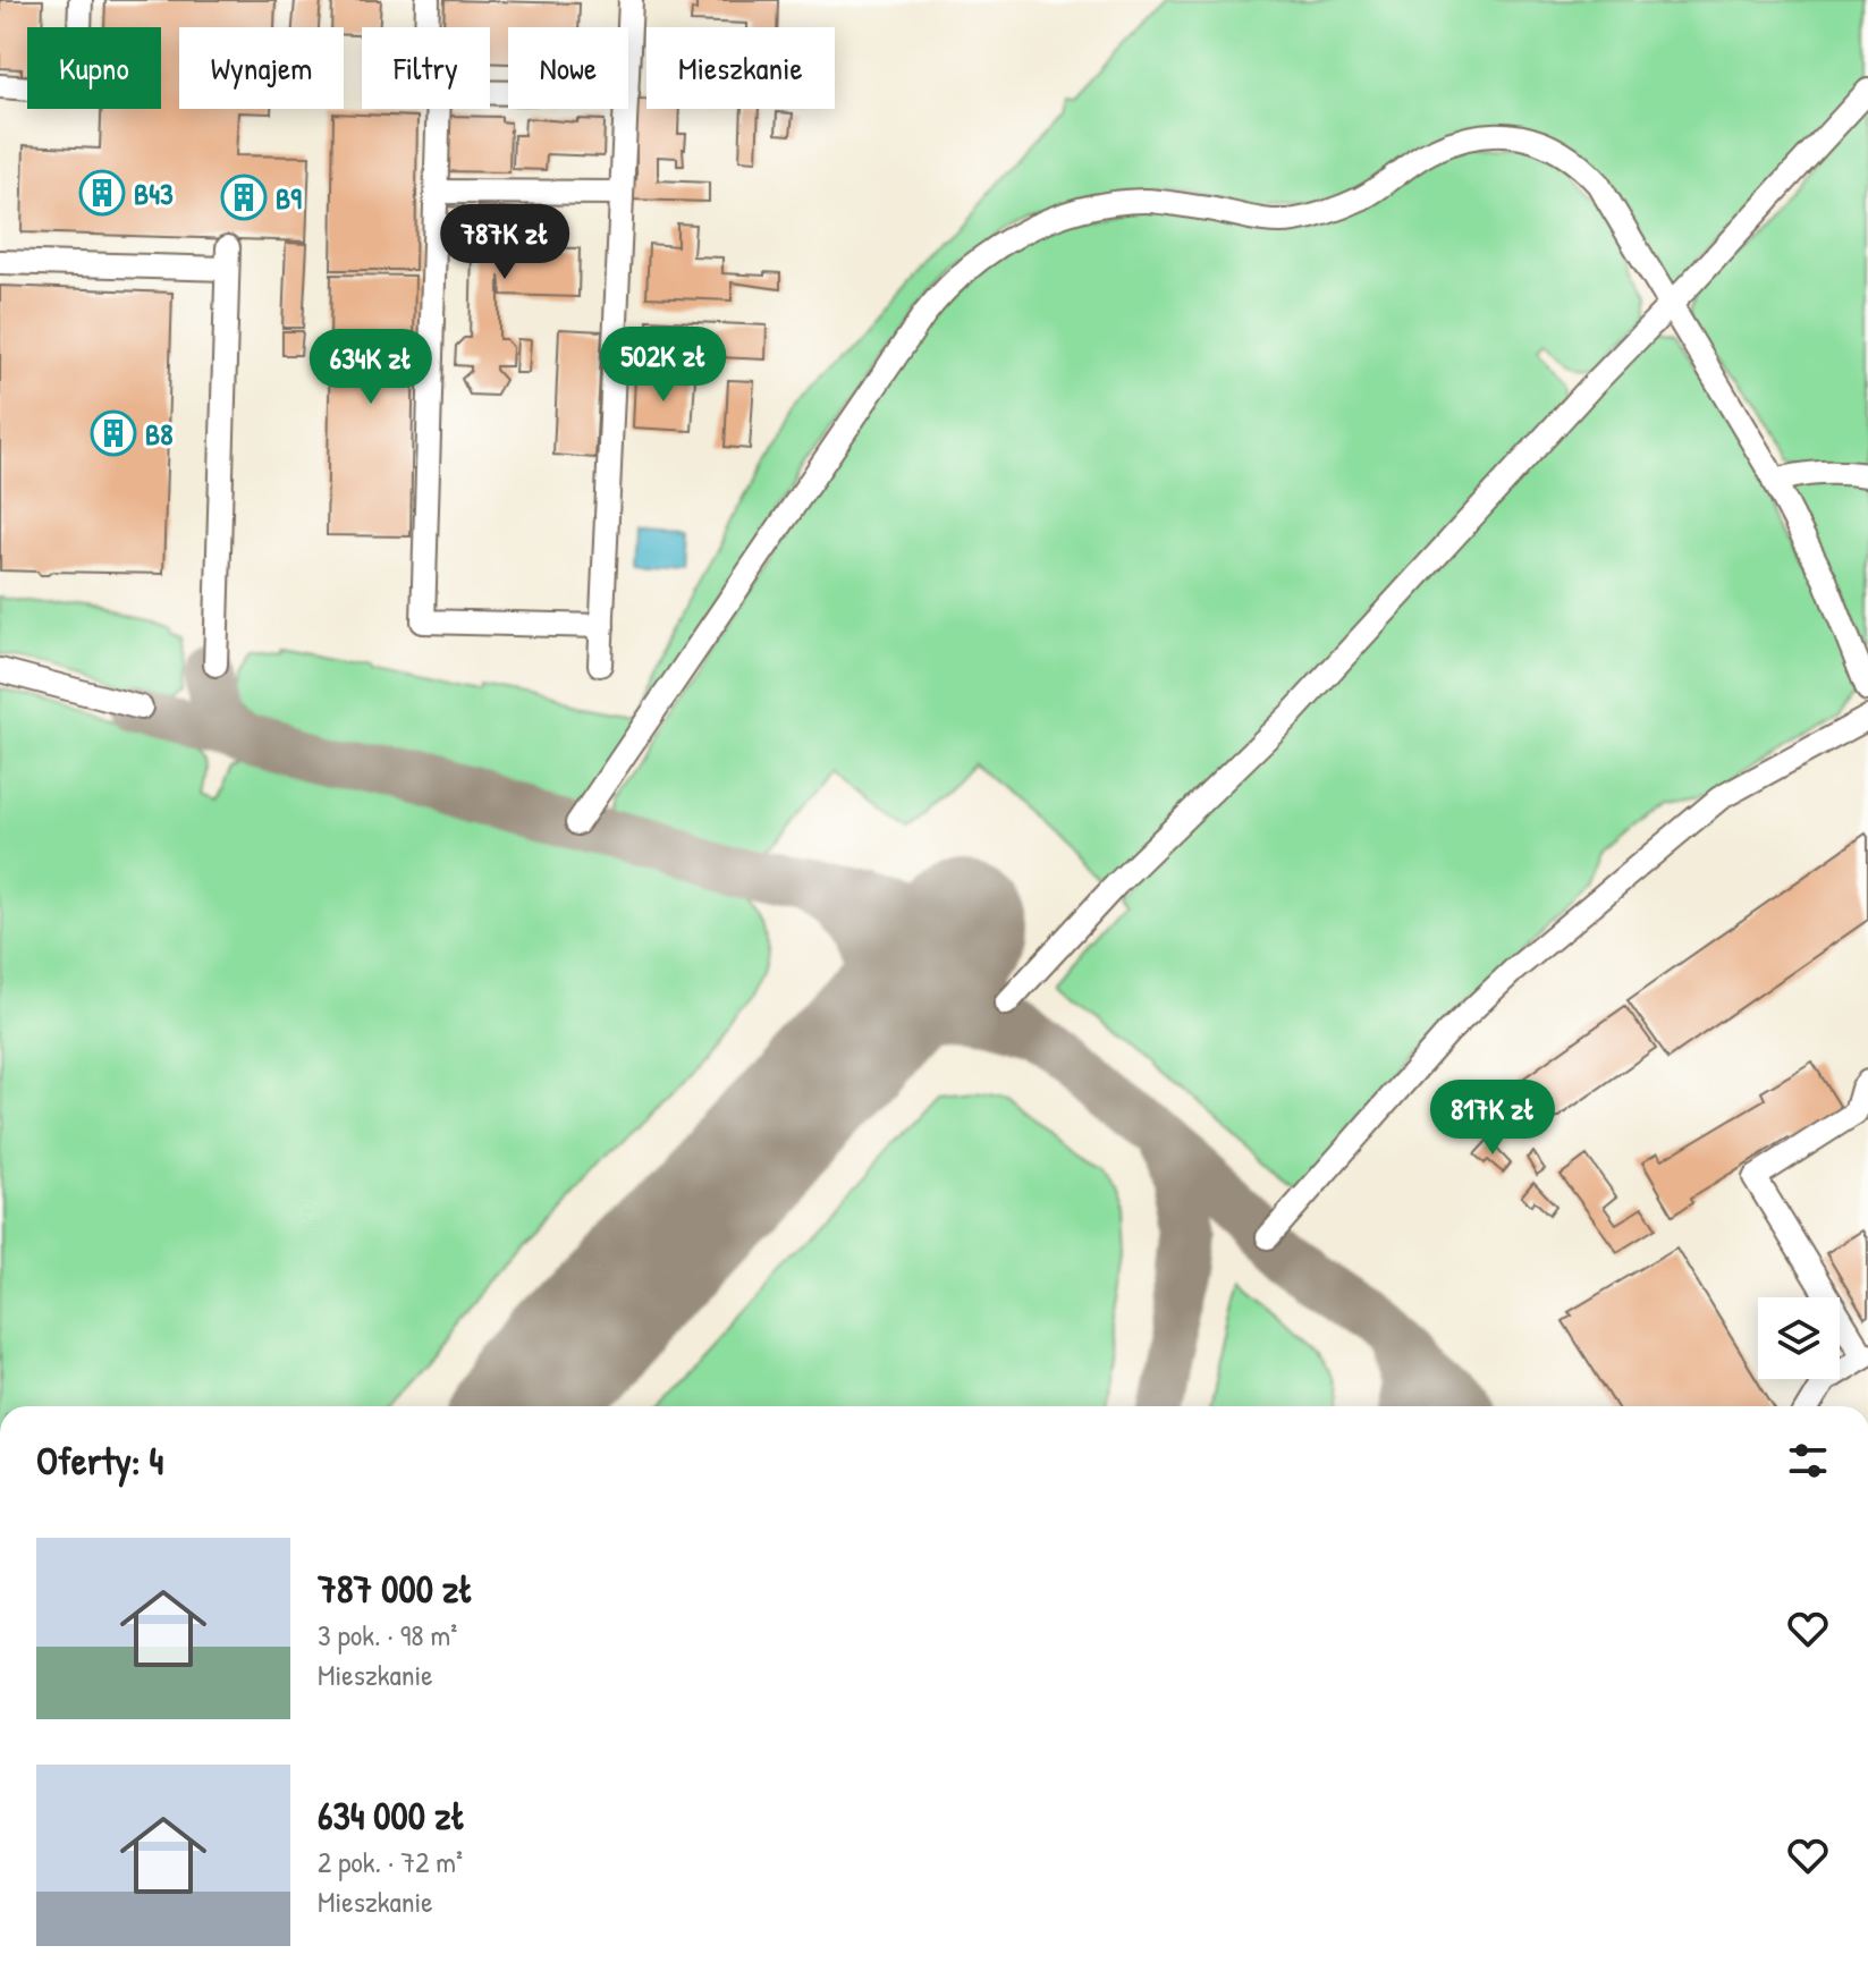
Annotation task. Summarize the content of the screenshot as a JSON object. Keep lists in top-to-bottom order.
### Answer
{
  "places": {
    "building": ["B43", "B9", "B8"]
  },
  "page": {
    "chip": [
      "Kupno",
      "Wynajem",
      "Filtry",
      "Nowe",
      "Mieszkanie"
    ],
    "price": [
      "787K zł",
      "502K zł",
      "634K zł",
      "817K zł"
    ],
    "heading": "Oferty: 4",
    "list": [
      {
        "name": "787 000 zł",
        "note": "3 pok. · 98 m² · Mieszkanie"
      },
      {
        "name": "634 000 zł",
        "note": "2 pok. · 72 m² · Mieszkanie"
      }
    ]
  }
}
